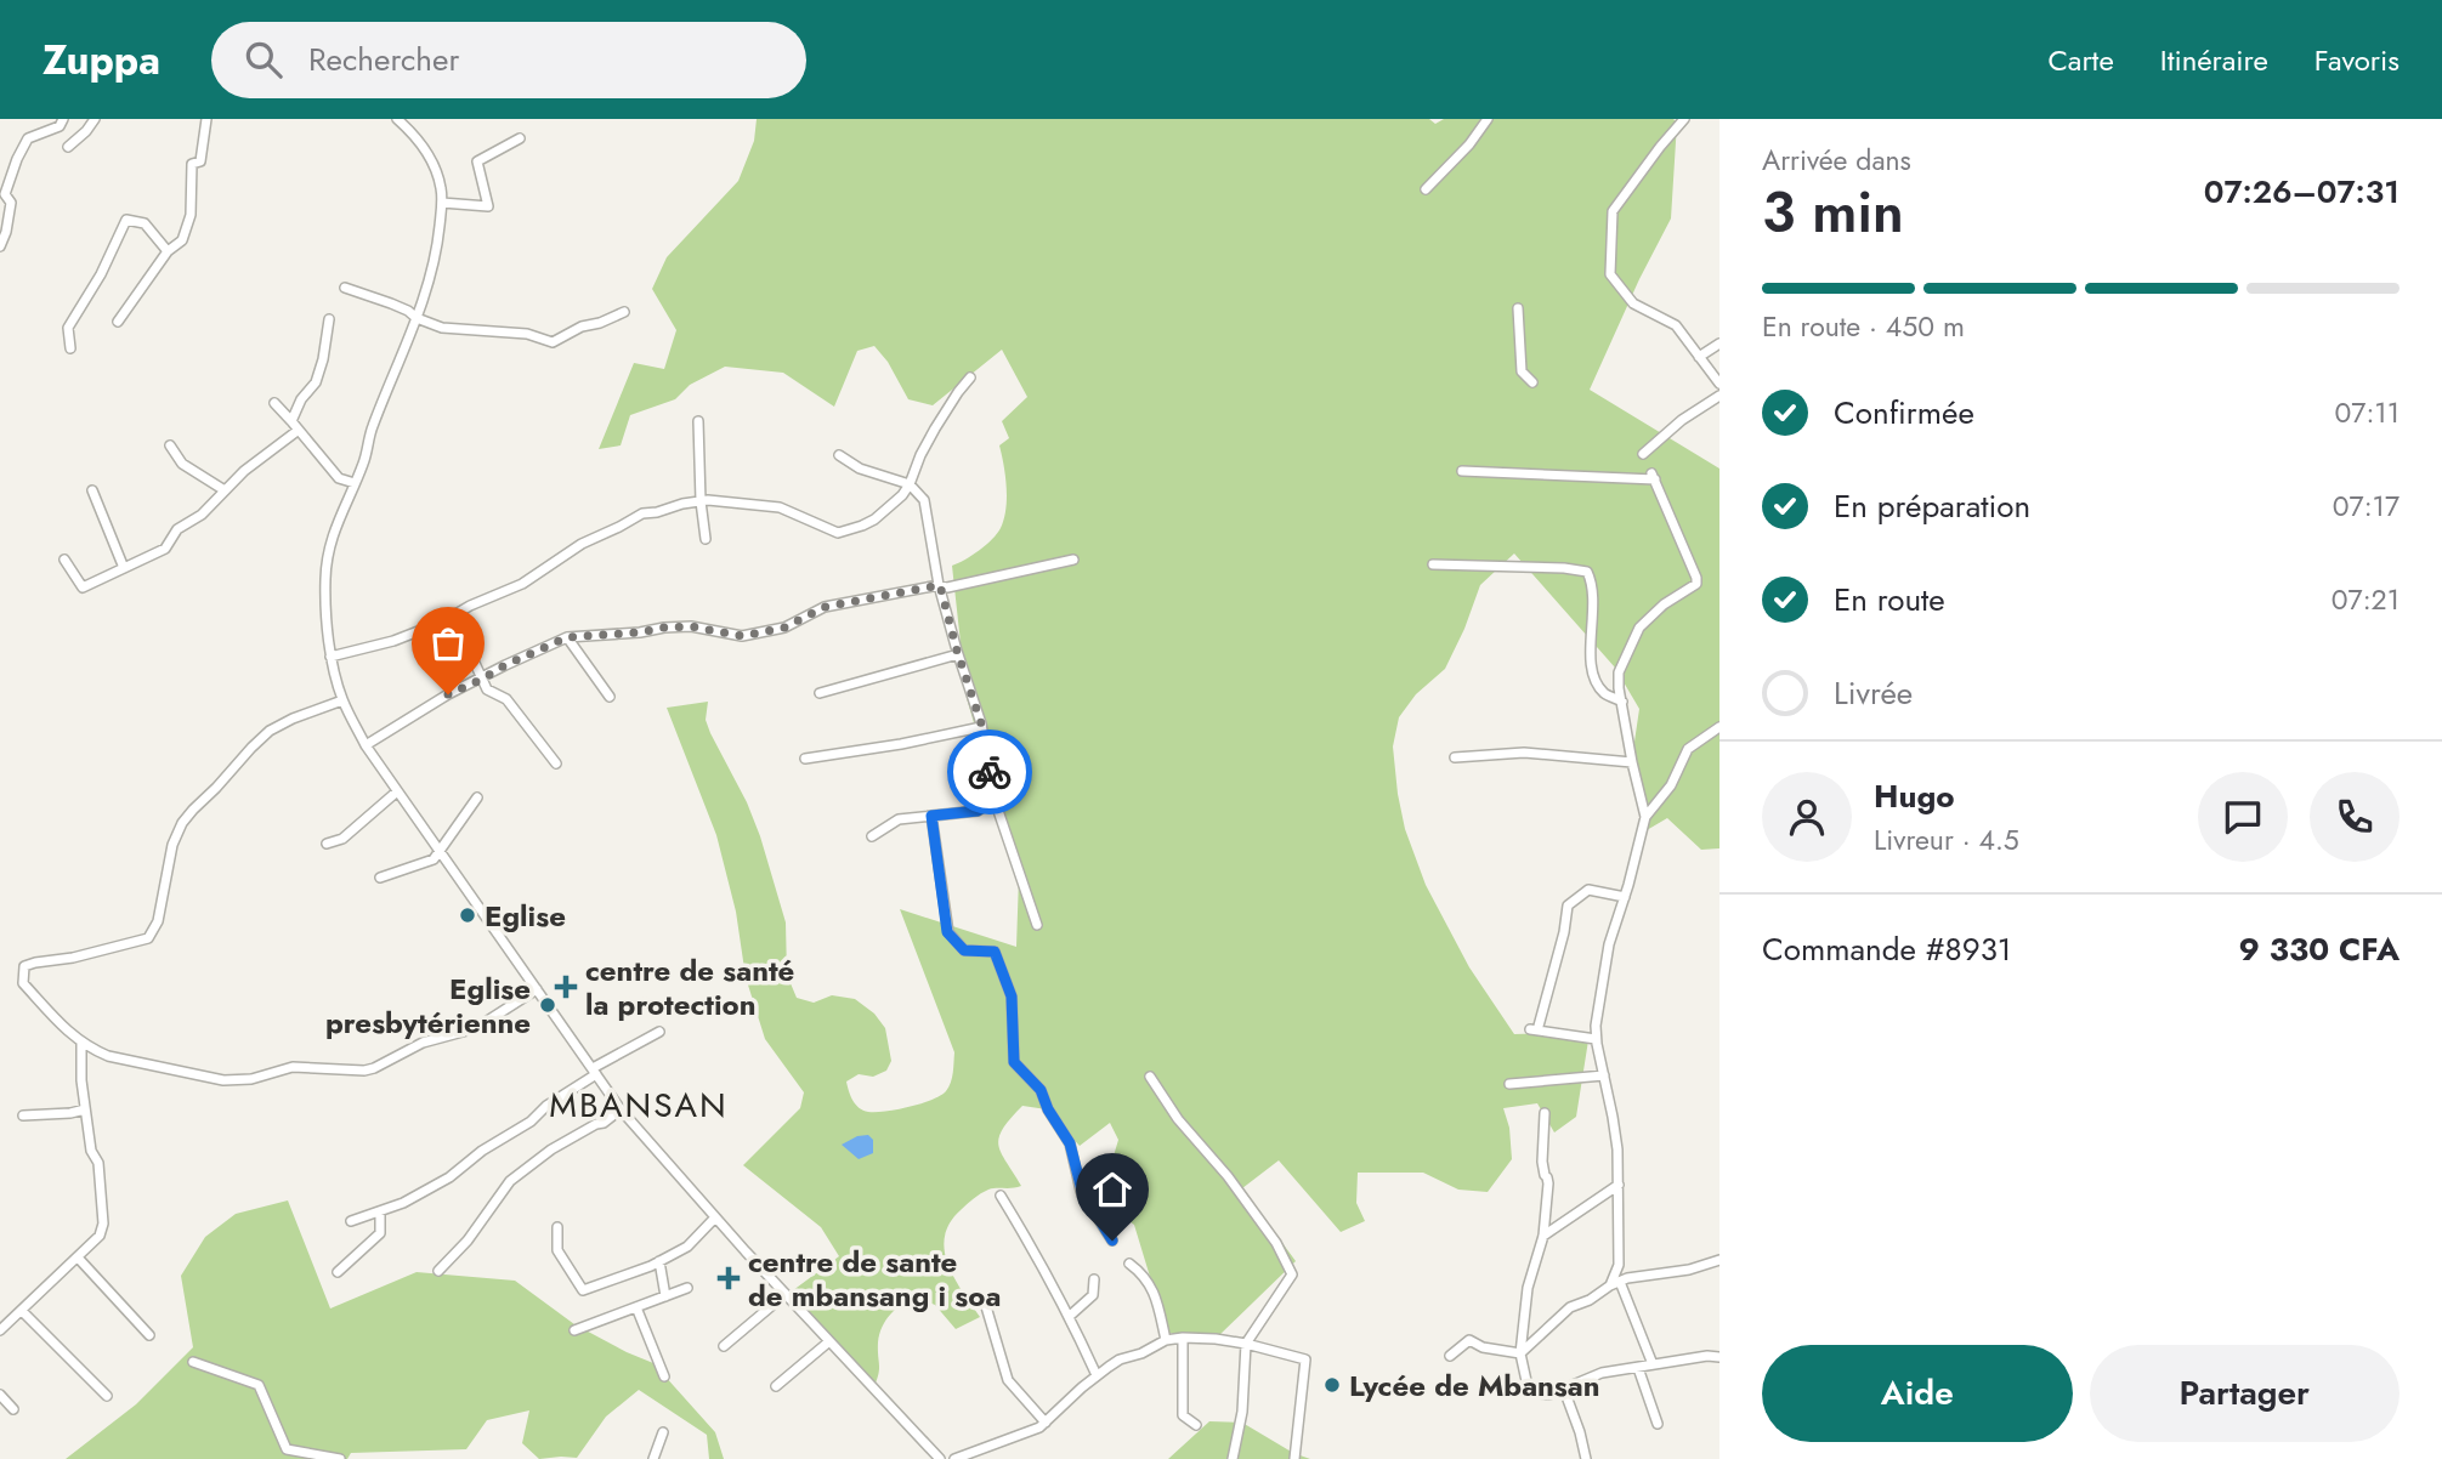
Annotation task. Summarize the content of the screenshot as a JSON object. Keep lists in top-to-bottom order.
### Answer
{
  "districts": ["MBANSAN"],
  "places": {
    "other": ["Eglise", "Eglise presbytérienne", "Lycée de Mbansan"],
    "health": ["centre de santé la protection", "centre de sante de mbansang i soa"]
  },
  "page": {
    "header": "Zuppa",
    "search": "Rechercher",
    "nav": ["Carte", "Itinéraire", "Favoris"],
    "heading": ["3 min", "Arrivée dans", "07:26–07:31"],
    "panel": [
      "Hugo",
      "Livreur · 4.5",
      "Commande #8931",
      "9 330 CFA"
    ],
    "bar": "En route · 450 m",
    "list": [
      ["Confirmée", "07:11"],
      ["En préparation", "07:17"],
      ["En route", "07:21"],
      "Livrée"
    ],
    "buttons": ["Aide", "Partager"]
  }
}
